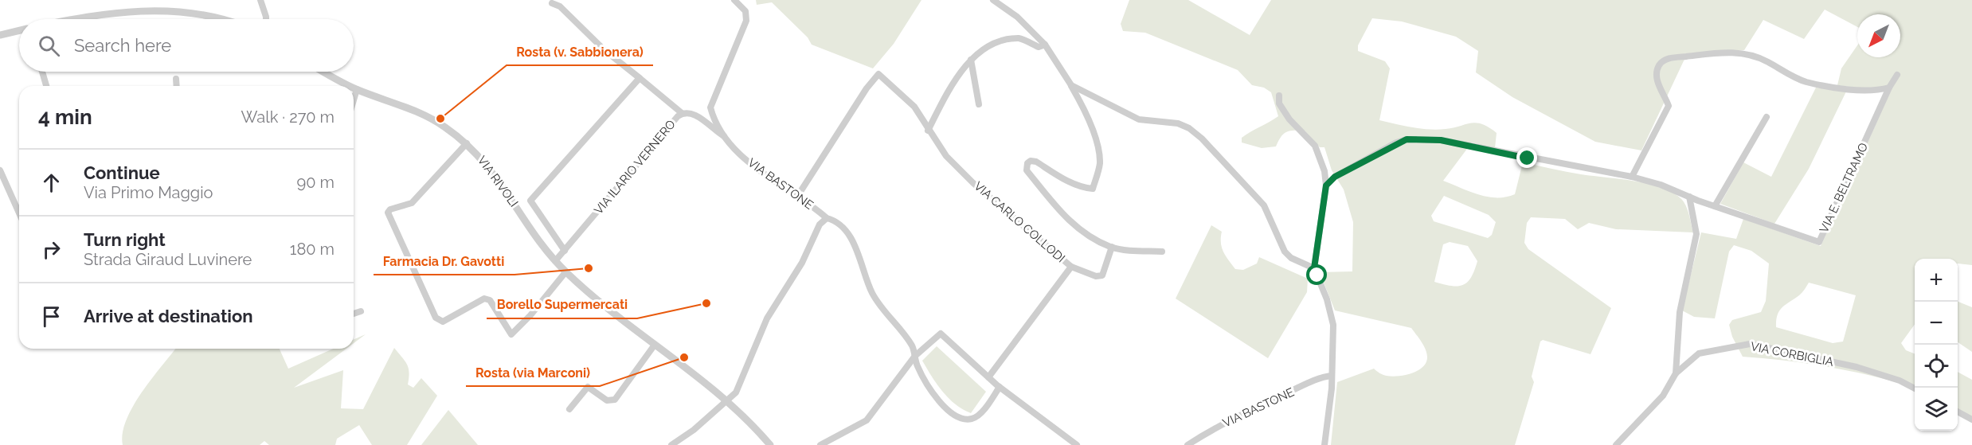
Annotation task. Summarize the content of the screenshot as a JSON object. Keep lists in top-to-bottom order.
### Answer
{
  "streets": {
    "street": [
      "VIA ILARIO VERNERO",
      "VIA RIVOLI",
      "VIA BASTONE",
      "VIA E. BELTRAMO",
      "VIA CARLO COLLODI",
      "VIA CORBIGLIA"
    ]
  },
  "crossings": [
    ["VIA ILARIO VERNERO", "VIA RIVOLI"],
    ["VIA ILARIO VERNERO", "VIA BASTONE"],
    ["VIA BASTONE", "VIA CARLO COLLODI"]
  ],
  "places": [
    "Rosta (v. Sabbionera)",
    "Farmacia Dr. Gavotti",
    "Borello Supermercati",
    "Rosta (via Marconi)"
  ],
  "north": "bottom left",
  "page": {
    "search": "Search here",
    "heading": ["4 min", "Walk · 270 m"],
    "list": [
      ["Continue", "Via Primo Maggio", "90 m"],
      ["Turn right", "Strada Giraud Luvinere", "180 m"],
      "Arrive at destination"
    ],
    "map_buttons": ["+", "−"]
  }
}
